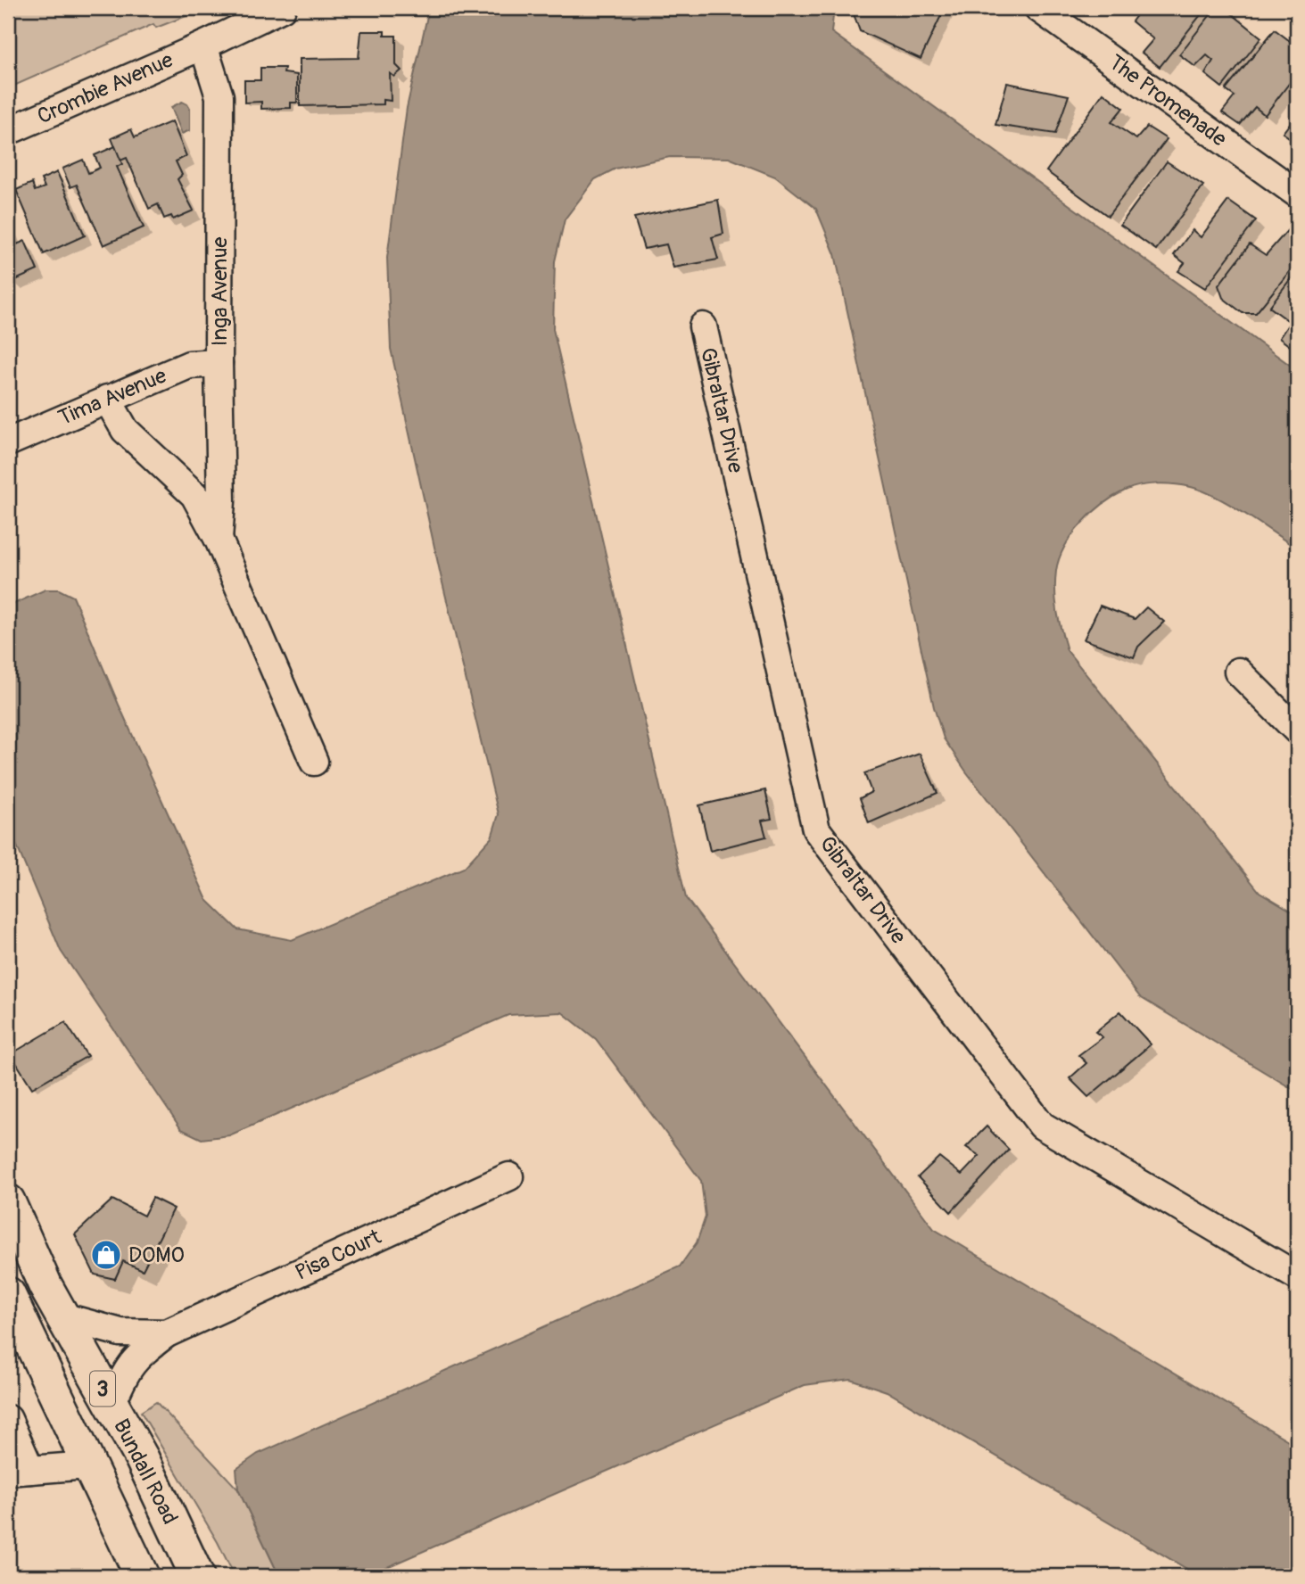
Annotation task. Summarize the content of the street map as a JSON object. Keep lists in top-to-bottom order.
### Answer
{
  "streets": {
    "main road": ["3", "Bundall Road"],
    "street": [
      "Crombie Avenue",
      "The Promenade",
      "Inga Avenue",
      "Tima Avenue",
      "Gibraltar Drive",
      "Pisa Court"
    ]
  },
  "crossings": [
    ["Crombie Avenue", "Inga Avenue"],
    ["Inga Avenue", "Tima Avenue"],
    ["Pisa Court", "Bundall Road"]
  ],
  "places": {
    "shop": ["DOMO"]
  }
}
